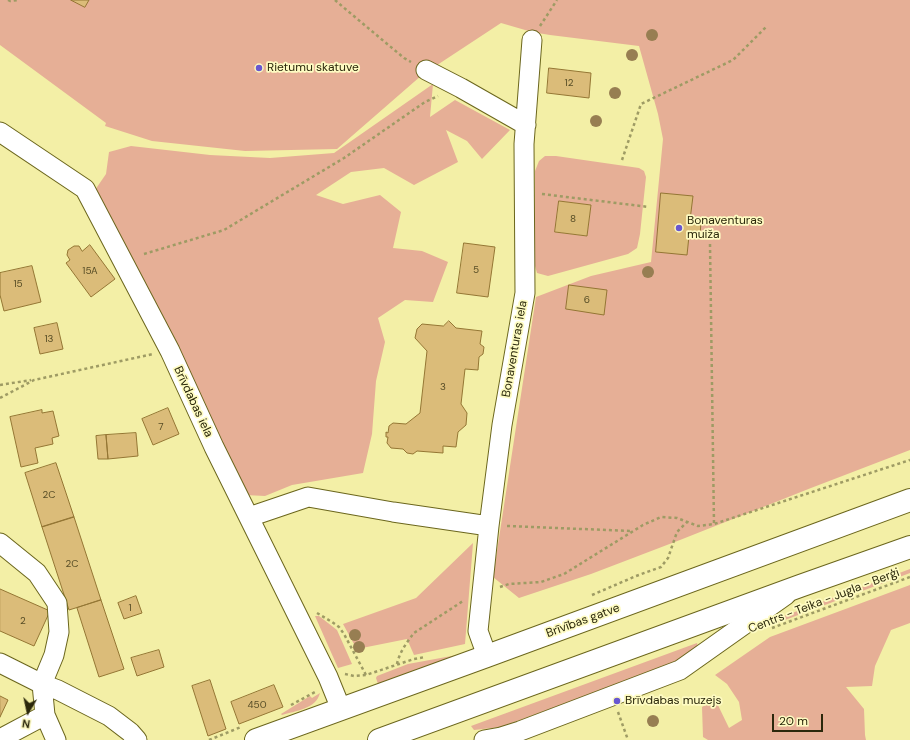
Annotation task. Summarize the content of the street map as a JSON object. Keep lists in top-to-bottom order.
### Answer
{
  "streets": {
    "highway": ["Brīvības gatve"],
    "street": ["Bonaventuras iela", "Brīvdabas iela"],
    "path": ["Centrs - Teika - Jugla - Berģi"]
  },
  "crossings": [
    ["Bonaventuras iela", "Brīvības gatve"],
    ["Brīvdabas iela", "Brīvības gatve"]
  ],
  "places": ["Rietumu skatuve", "Bonaventuras muiža", "Brīvdabas muzejs"],
  "house_numbers": [
    "12",
    "8",
    "5",
    "15A",
    "15",
    "6",
    "13",
    "3",
    "7",
    "2C",
    "2C",
    "1",
    "2",
    "450"
  ],
  "scale_bar": "20 m",
  "north": "bottom"
}
